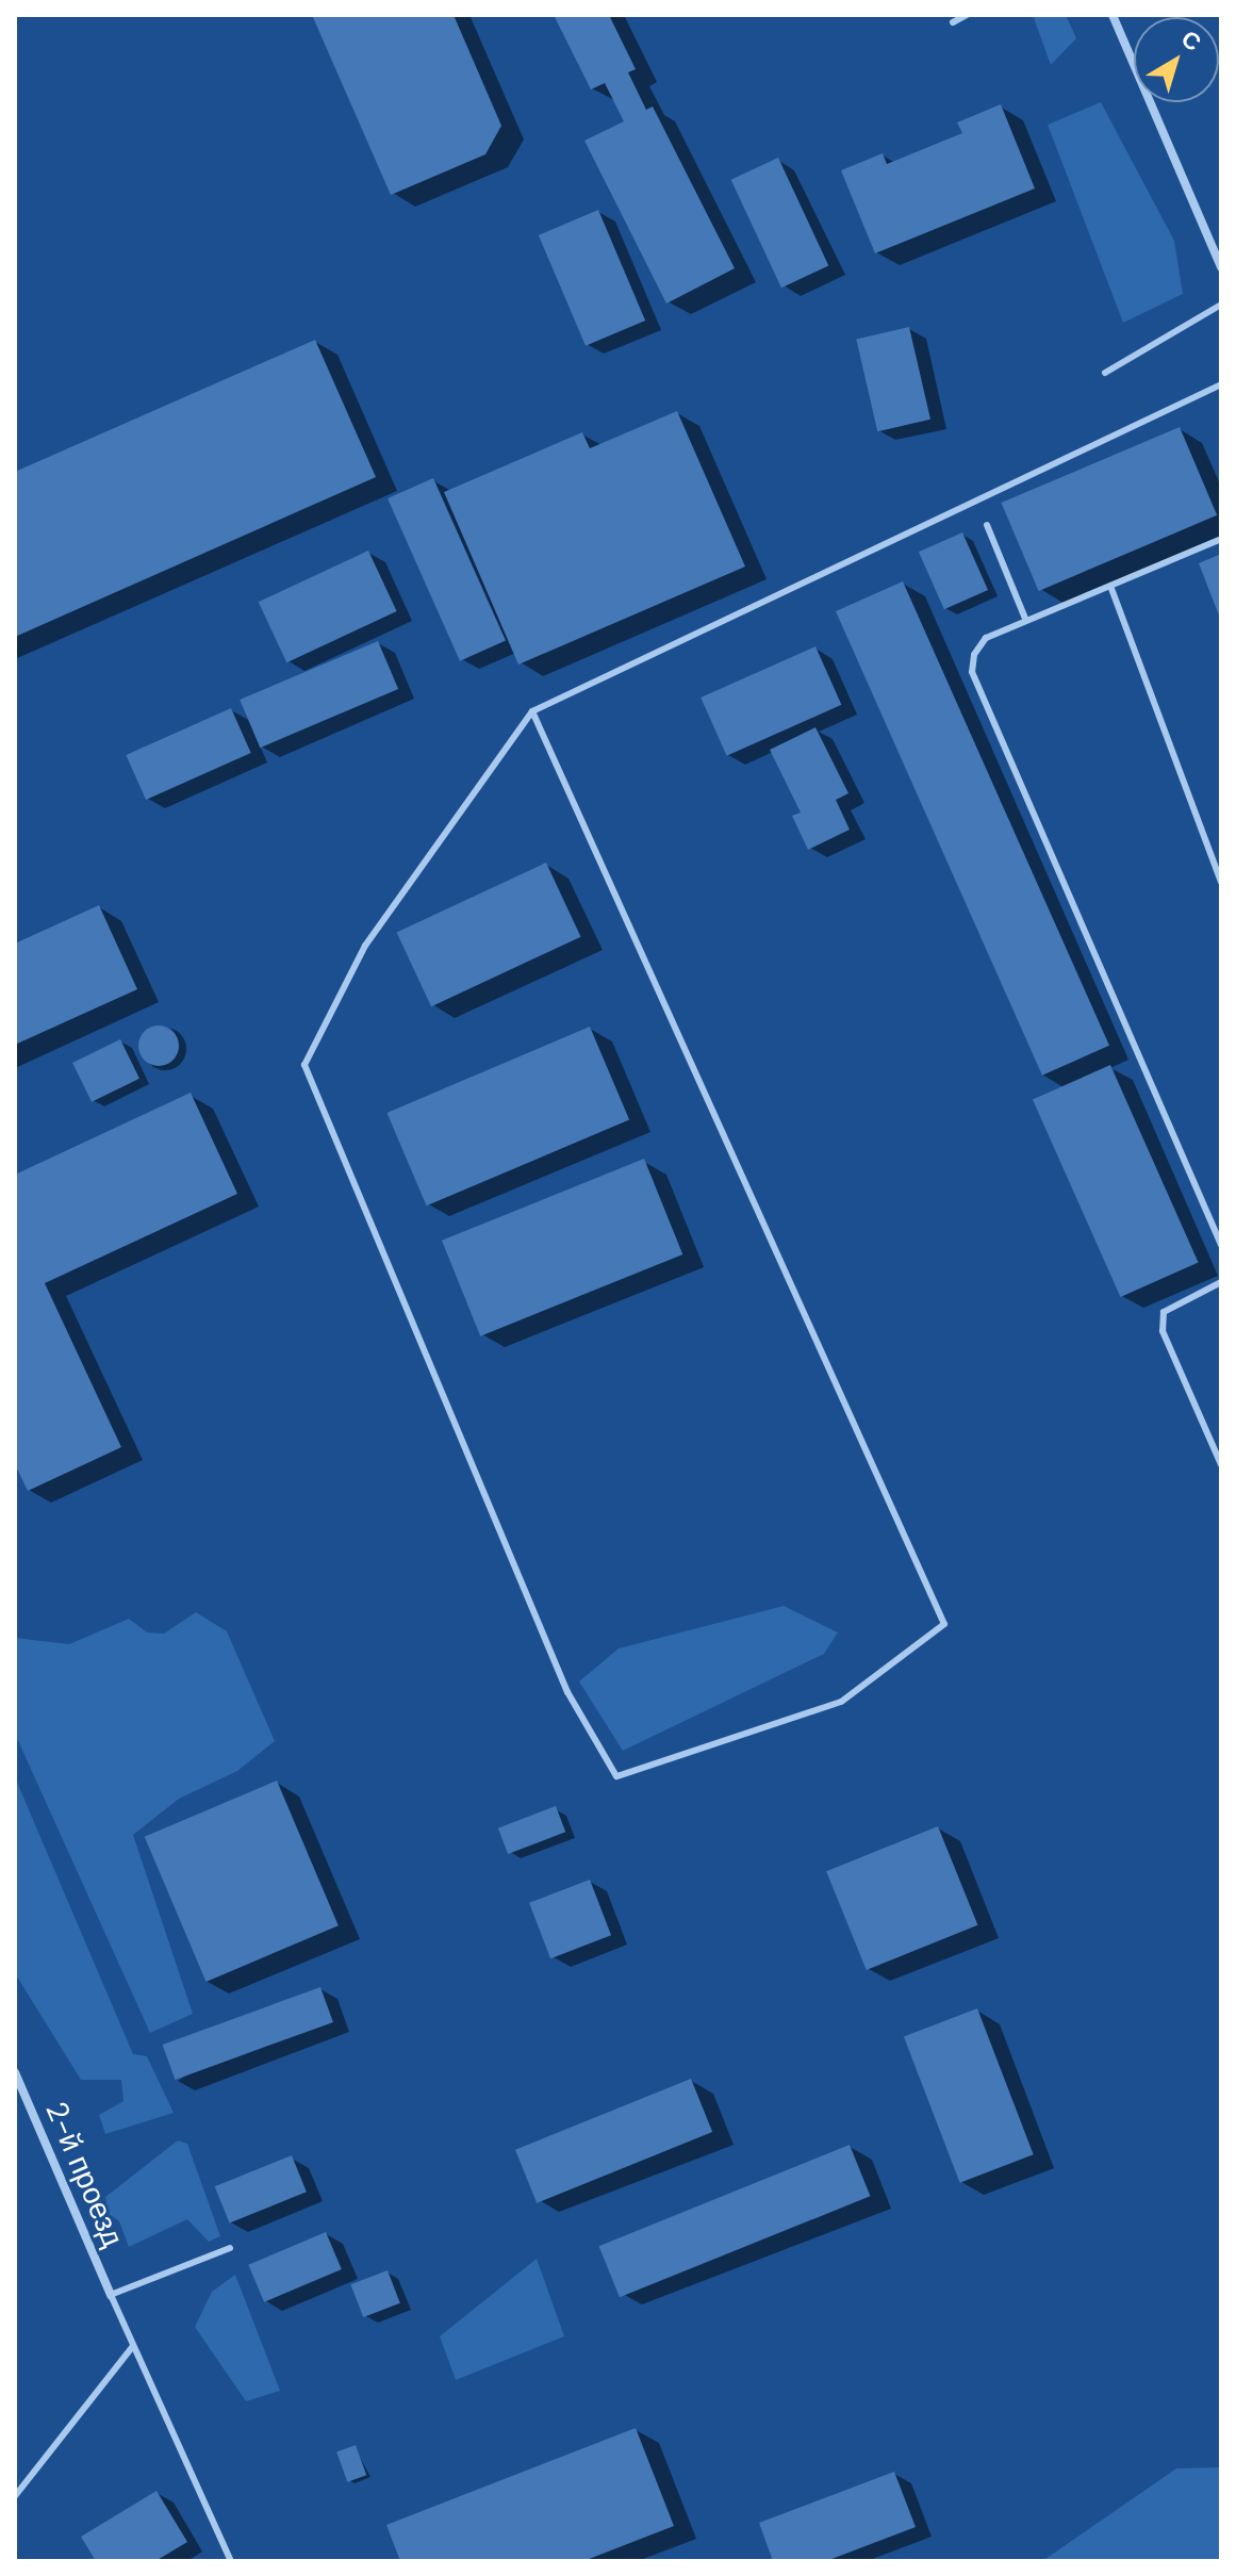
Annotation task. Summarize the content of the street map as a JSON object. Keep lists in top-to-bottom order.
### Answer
{
  "streets": {
    "street": ["2-й проезд"]
  },
  "north": "top right"
}
